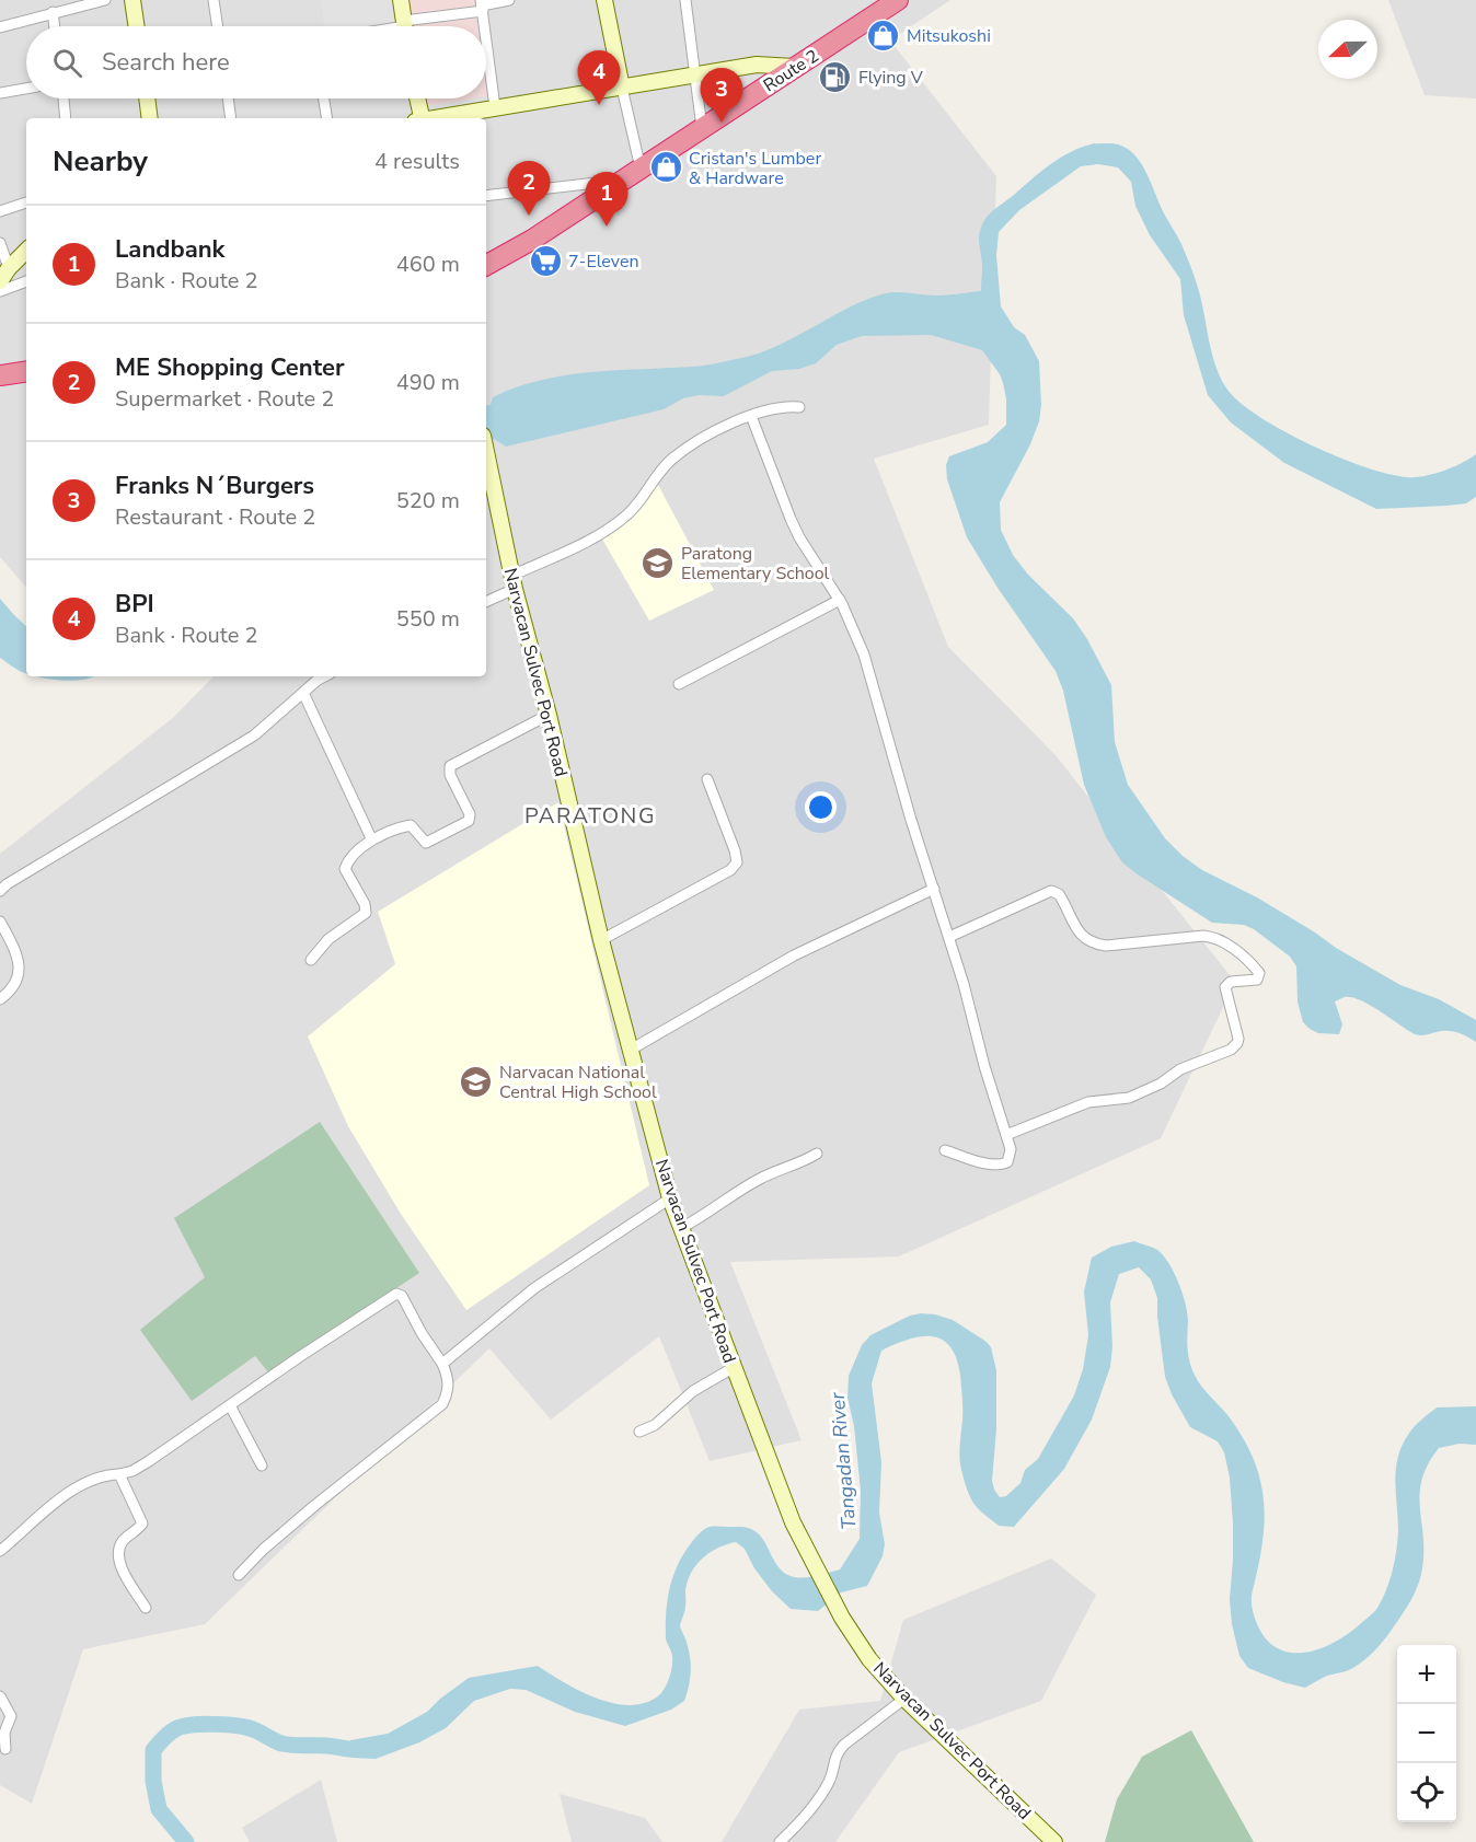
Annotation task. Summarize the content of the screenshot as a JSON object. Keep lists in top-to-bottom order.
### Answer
{
  "streets": {
    "highway": ["Route 2"],
    "street": ["Narvacan Sulvec Port Road"]
  },
  "districts": ["PARATONG"],
  "water": ["Tangadan River"],
  "places": {
    "shop": ["Mitsukoshi", "Cristan's Lumber & Hardware"],
    "fuel station": ["Flying V"],
    "supermarket": ["7-Eleven"],
    "school or university": ["Paratong Elementary School", "Narvacan National Central High School"]
  },
  "north": "left",
  "page": {
    "search": "Search here",
    "pins": [
      "4",
      "3",
      "2",
      "1"
    ],
    "heading": ["Nearby", "4 results"],
    "list": [
      {
        "mark": "1",
        "name": "Landbank",
        "note": "Bank · Route 2",
        "value": "460 m"
      },
      {
        "mark": "2",
        "name": "ME Shopping Center",
        "note": "Supermarket · Route 2",
        "value": "490 m"
      },
      {
        "mark": "3",
        "name": "Franks N´Burgers",
        "note": "Restaurant · Route 2",
        "value": "520 m"
      },
      {
        "mark": "4",
        "name": "BPI",
        "note": "Bank · Route 2",
        "value": "550 m"
      }
    ],
    "map_buttons": ["+", "−"]
  }
}
